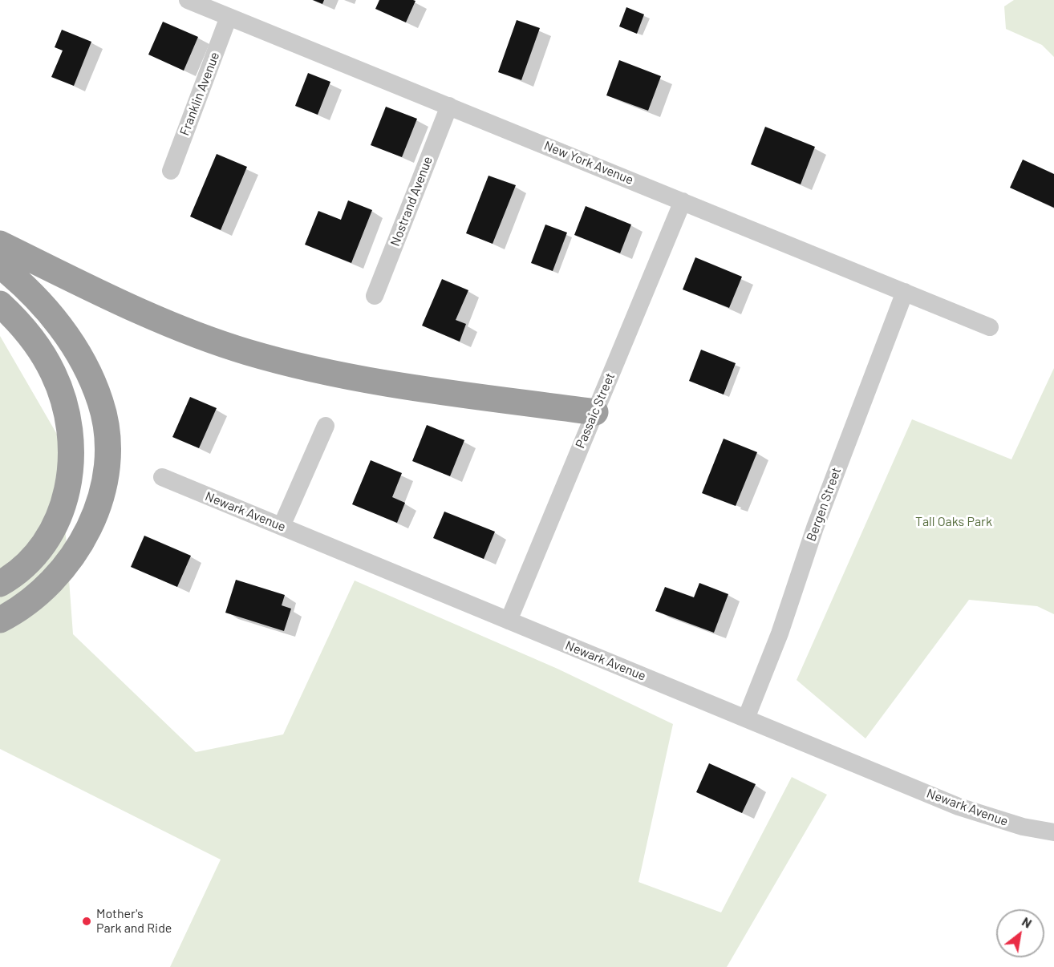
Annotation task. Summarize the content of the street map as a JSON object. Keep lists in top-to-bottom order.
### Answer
{
  "streets": {
    "street": [
      "Franklin Avenue",
      "New York Avenue",
      "Nostrand Avenue",
      "Passaic Street",
      "Bergen Street",
      "Newark Avenue"
    ]
  },
  "crossings": [
    ["Franklin Avenue", "New York Avenue"],
    ["New York Avenue", "Nostrand Avenue"],
    ["New York Avenue", "Passaic Street"],
    ["New York Avenue", "Bergen Street"],
    ["Passaic Street", "Newark Avenue"],
    ["Bergen Street", "Newark Avenue"]
  ],
  "parks": ["Tall Oaks Park"],
  "places": ["Mother's Park and Ride"],
  "north": "top right"
}
